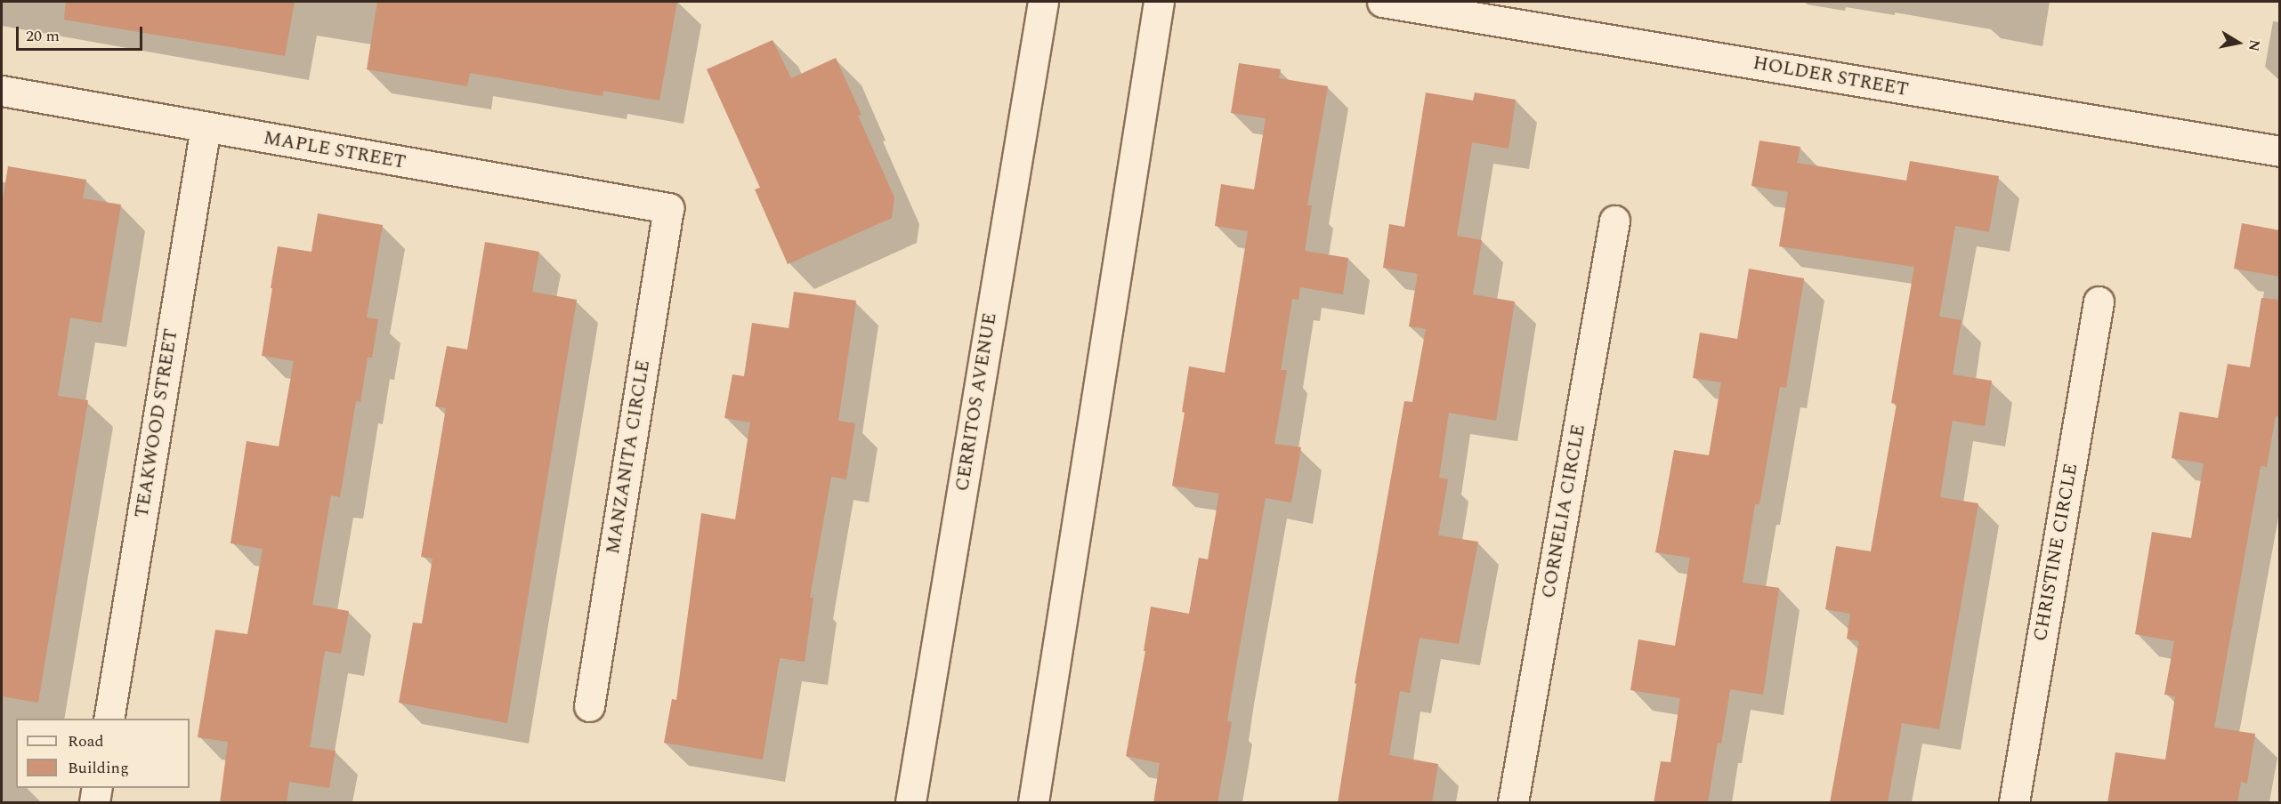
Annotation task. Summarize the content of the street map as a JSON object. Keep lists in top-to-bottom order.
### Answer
{
  "streets": {
    "street": [
      "HOLDER STREET",
      "MAPLE STREET",
      "CERRITOS AVENUE",
      "TEAKWOOD STREET",
      "MANZANITA CIRCLE",
      "CORNELIA CIRCLE",
      "CHRISTINE CIRCLE"
    ]
  },
  "crossings": [
    ["MAPLE STREET", "TEAKWOOD STREET"],
    ["MAPLE STREET", "MANZANITA CIRCLE"]
  ],
  "legend": ["Road", "Building"],
  "scale_bar": "20 m",
  "north": "right"
}
